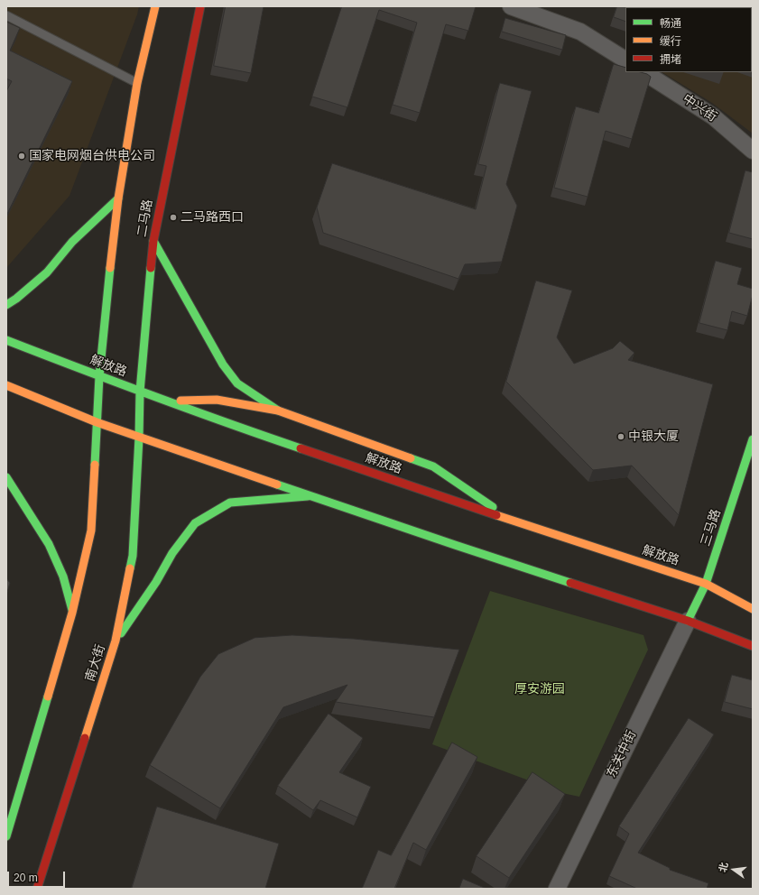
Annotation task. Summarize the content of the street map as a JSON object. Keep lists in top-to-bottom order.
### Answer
{
  "streets": {
    "main road": [
      "二马路",
      "解放路",
      "三马路",
      "南大街"
    ],
    "street": ["中兴街", "东关中街"]
  },
  "crossings": [
    ["二马路", "解放路"],
    ["二马路", "南大街"],
    ["解放路", "三马路"],
    ["三马路", "东关中街"]
  ],
  "parks": ["厚安游园"],
  "places": ["国家电网烟台供电公司", "二马路西口", "中银大厦"],
  "legend": ["畅通", "缓行", "拥堵"],
  "scale_bar": "20 m",
  "north": "left"
}
